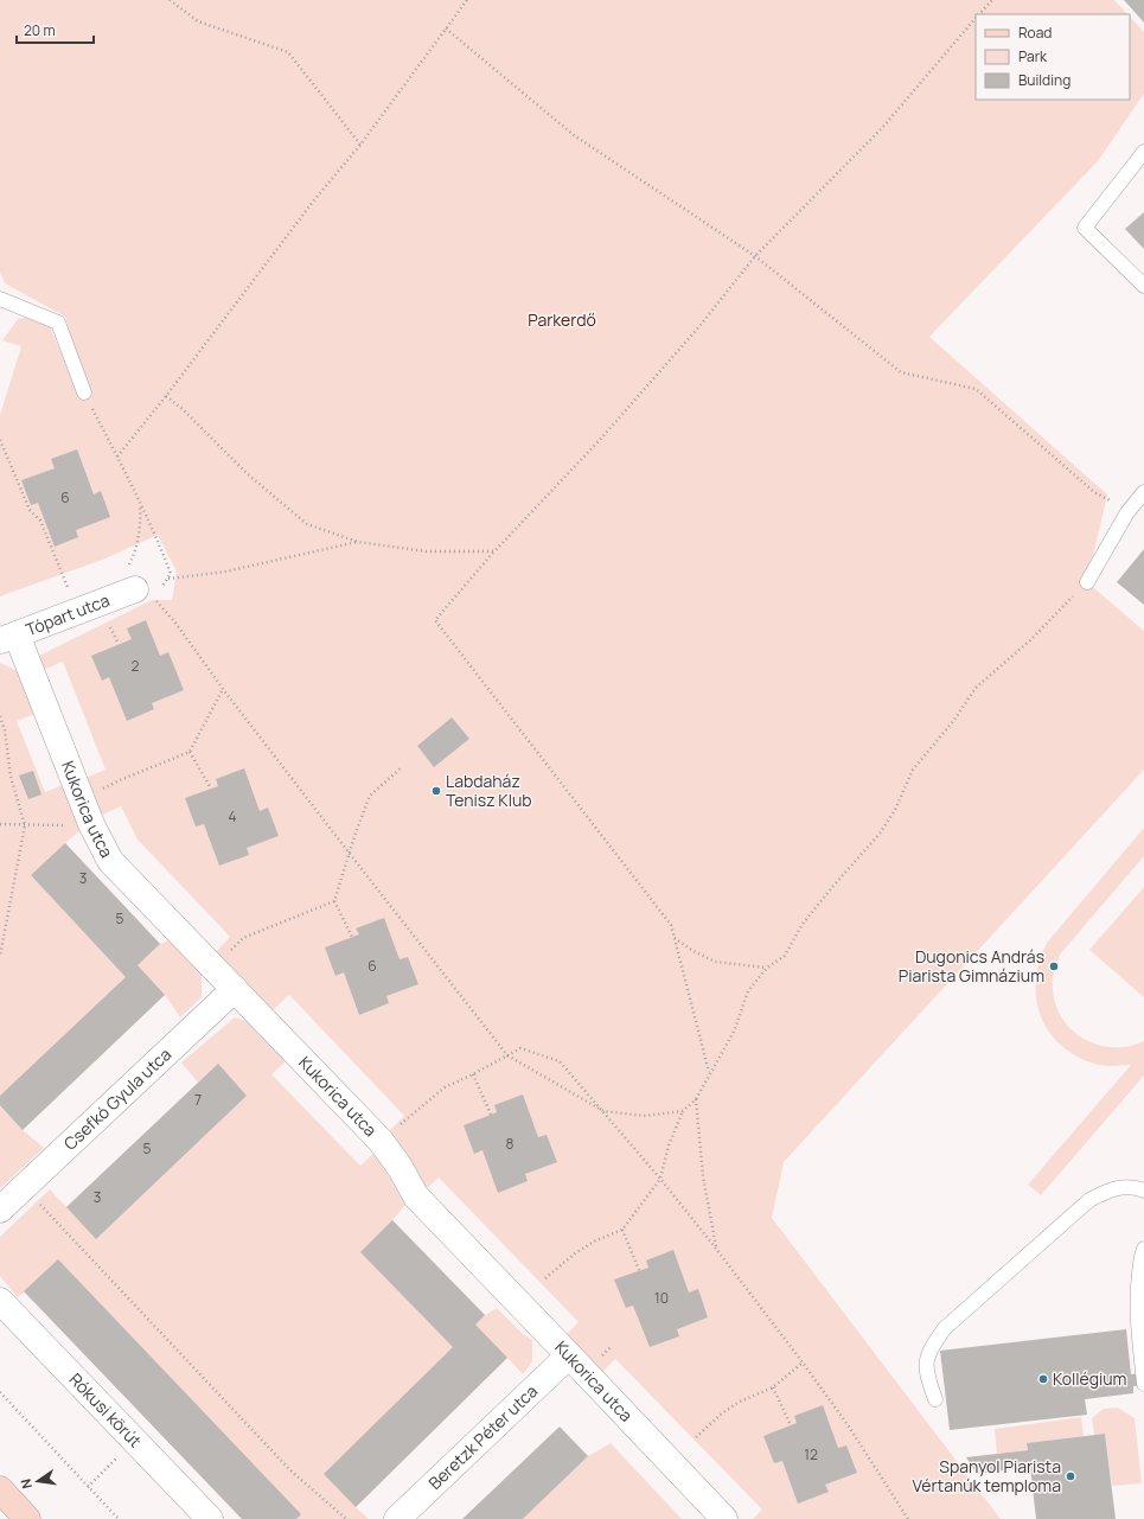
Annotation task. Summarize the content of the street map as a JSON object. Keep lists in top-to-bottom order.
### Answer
{
  "streets": {
    "street": [
      "Tópart utca",
      "Kukorica utca",
      "Csefkó Gyula utca",
      "Rókusi körút",
      "Beretzk Péter utca"
    ]
  },
  "crossings": [
    ["Tópart utca", "Kukorica utca"],
    ["Kukorica utca", "Csefkó Gyula utca"],
    ["Kukorica utca", "Beretzk Péter utca"]
  ],
  "parks": ["Parkerdő"],
  "places": [
    "Labdaház Tenisz Klub",
    "Dugonics András Piarista Gimnázium",
    "Kollégium",
    "Spanyol Piarista Vértanúk temploma"
  ],
  "house_numbers": [
    "6",
    "2",
    "4",
    "3",
    "5",
    "6",
    "7",
    "8",
    "5",
    "3",
    "10",
    "12"
  ],
  "legend": ["Road", "Park", "Building"],
  "scale_bar": "20 m",
  "north": "left"
}
